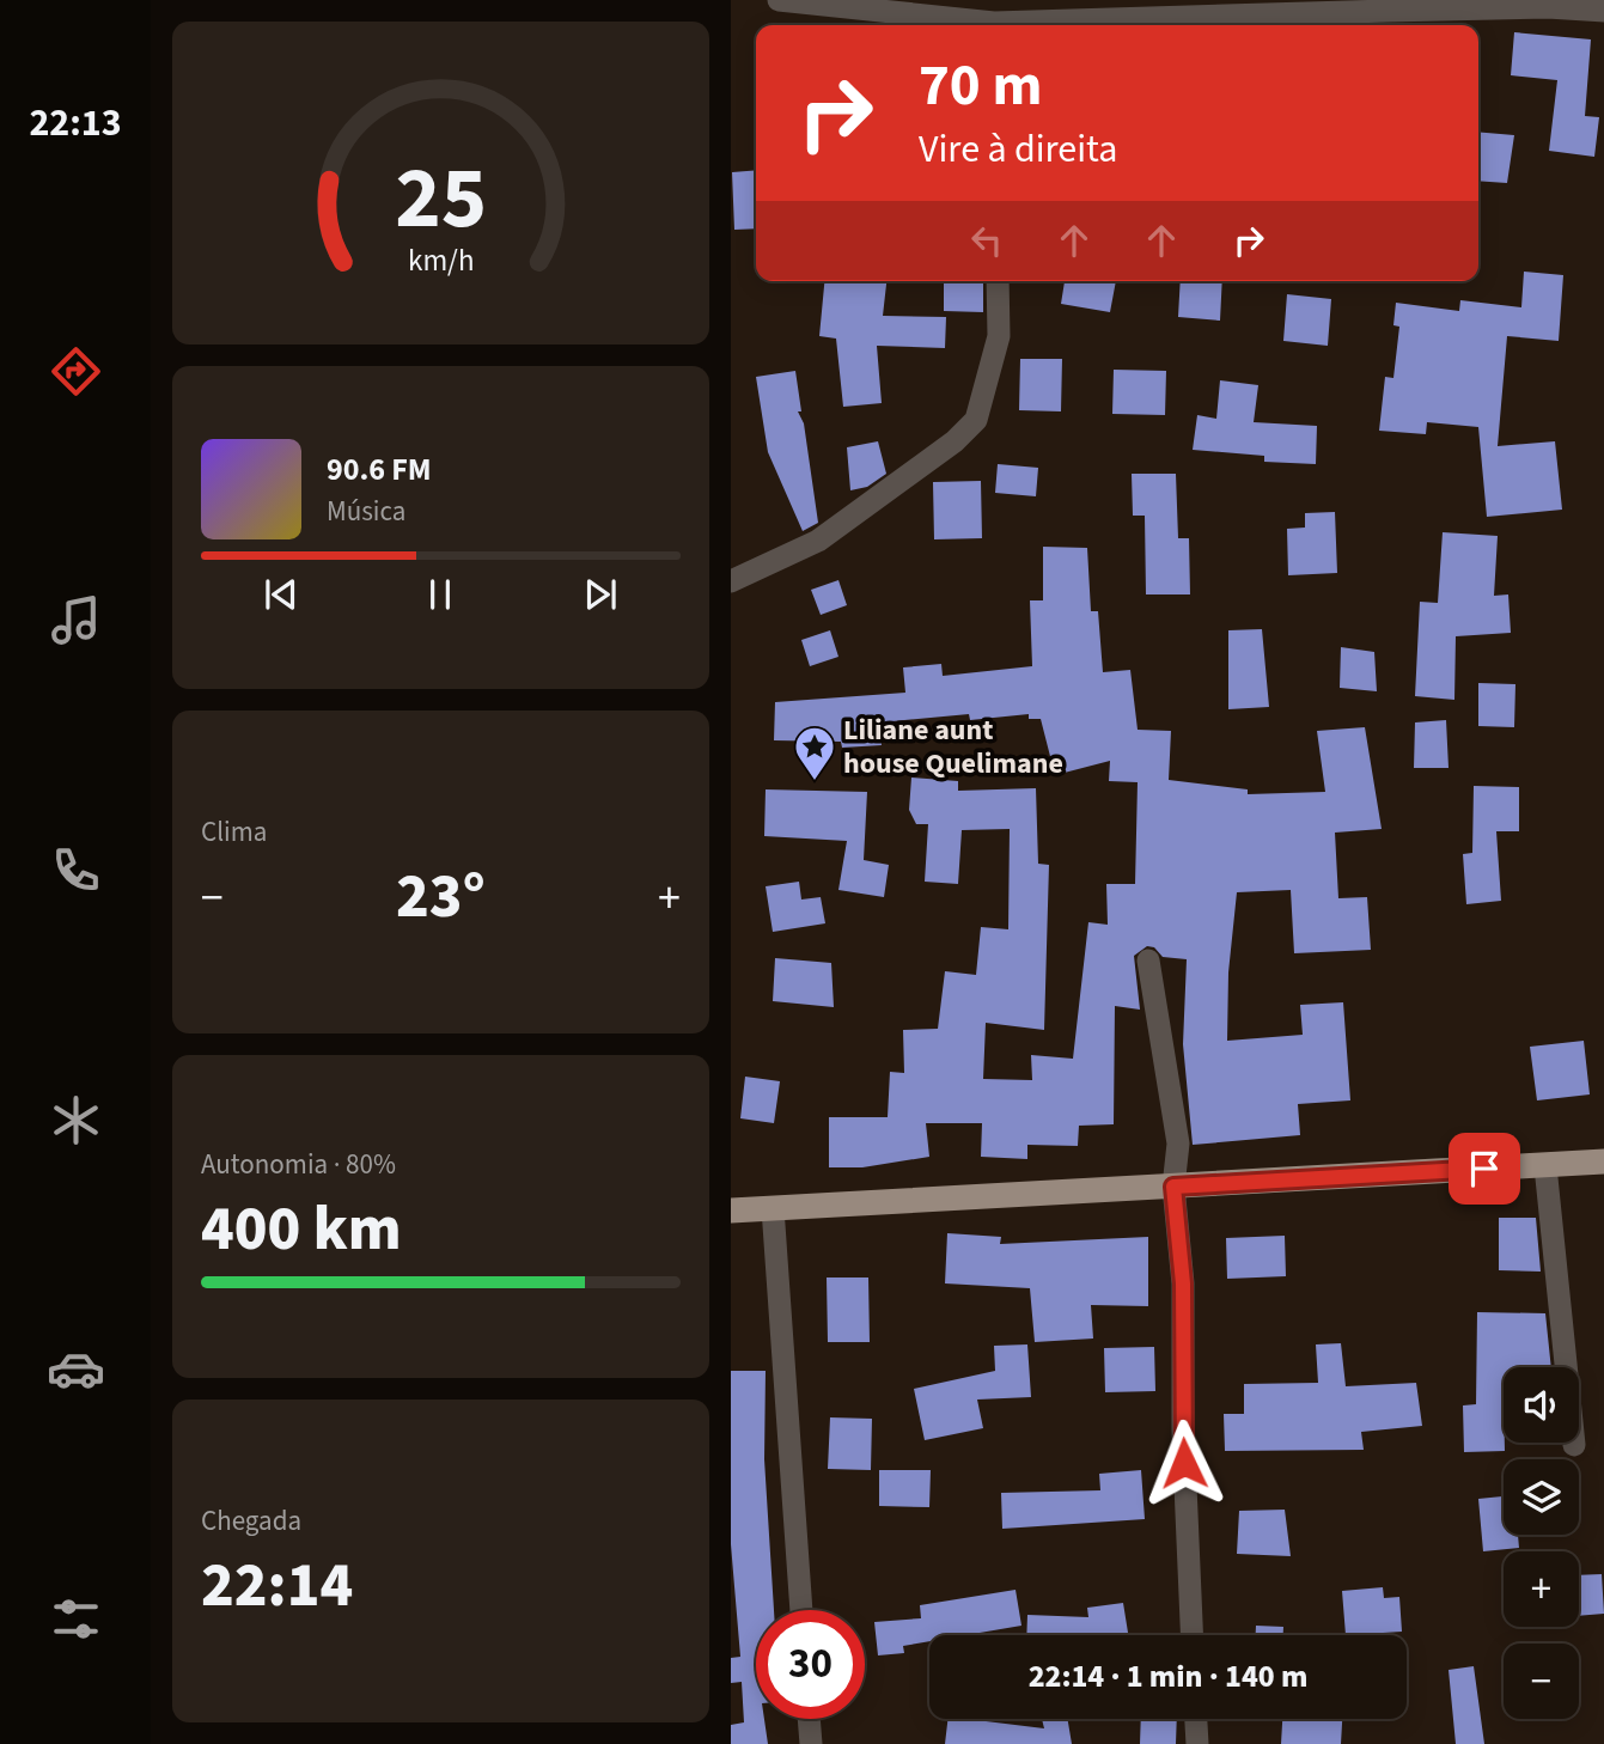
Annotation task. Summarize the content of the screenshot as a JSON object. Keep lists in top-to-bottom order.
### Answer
{
  "places": {
    "place": ["Liliane aunt house Quelimane"]
  },
  "page": {
    "tabs": "22:13",
    "turn": ["70 m", "Vire à direita"],
    "song": ["90.6 FM", "Música"],
    "tile": [
      "Clima",
      ["Autonomia · 80%", "400 km"],
      ["Chegada", "22:14"]
    ],
    "heat": ["−", "23°", "+"],
    "map_buttons": ["+", "−"],
    "limit": "30",
    "trip": "22:14 · 1 min · 140 m",
    "gauge": ["25", "km/h"]
  }
}
